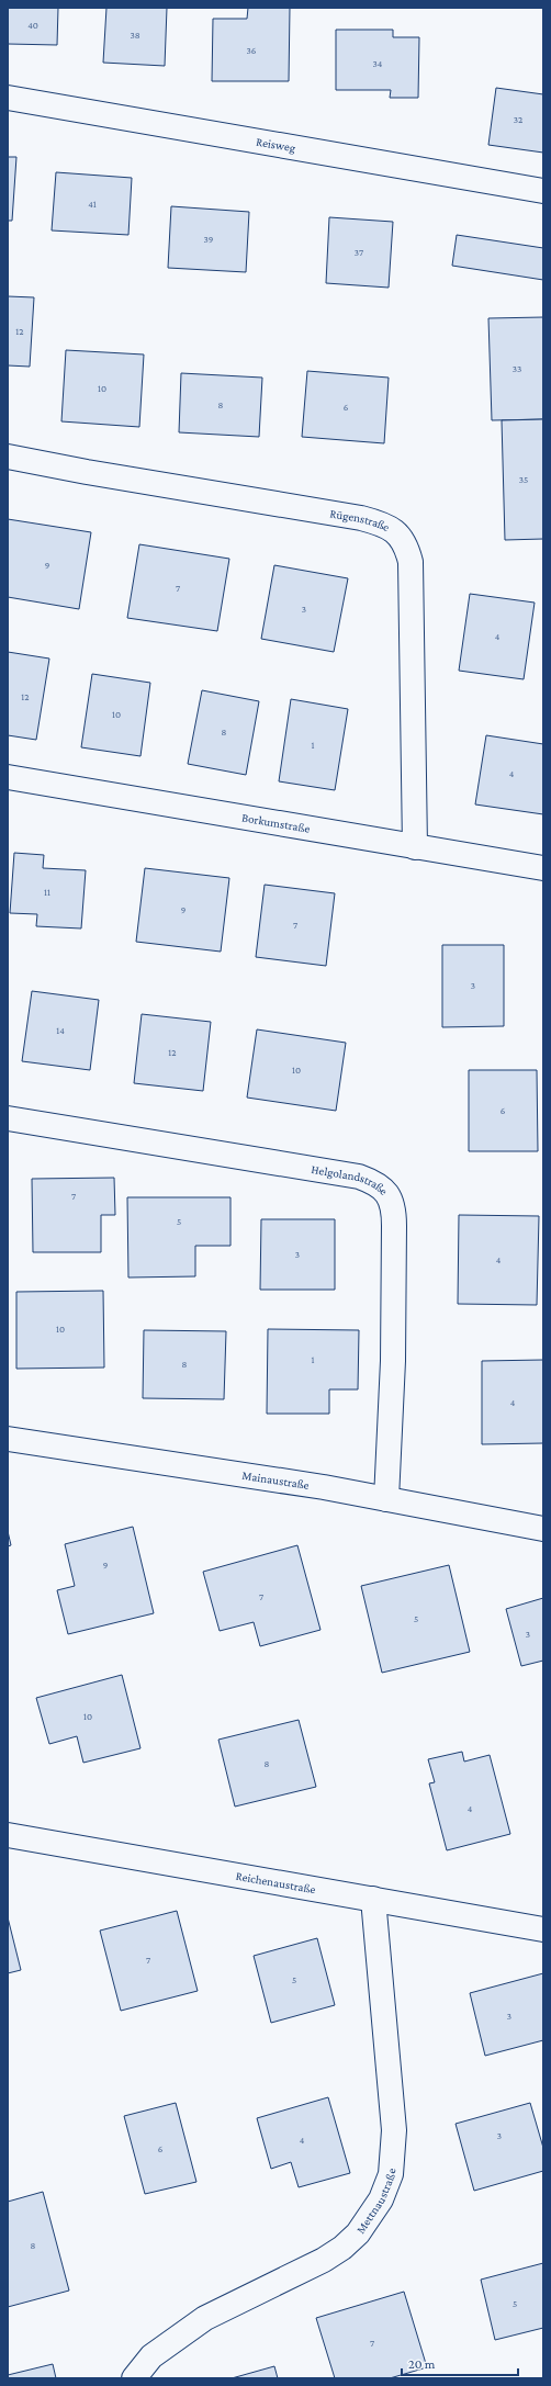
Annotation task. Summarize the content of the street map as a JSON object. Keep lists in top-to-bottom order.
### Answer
{
  "streets": {
    "street": [
      "Reisweg",
      "Rügenstraße",
      "Borkumstraße",
      "Helgolandstraße",
      "Mainaustraße",
      "Reichenaustraße",
      "Mettnaustraße"
    ]
  },
  "crossings": [
    ["Rügenstraße", "Borkumstraße"],
    ["Helgolandstraße", "Mainaustraße"],
    ["Reichenaustraße", "Mettnaustraße"]
  ],
  "house_numbers": [
    "40",
    "38",
    "36",
    "34",
    "32",
    "41",
    "39",
    "37",
    "12",
    "33",
    "10",
    "8",
    "6",
    "35",
    "9",
    "7",
    "3",
    "4",
    "12",
    "10",
    "8",
    "1",
    "4",
    "11",
    "9",
    "7",
    "3",
    "14",
    "12",
    "10",
    "6",
    "7",
    "5",
    "3",
    "4",
    "10",
    "1",
    "8",
    "4",
    "9",
    "7",
    "5",
    "3",
    "10",
    "8",
    "4",
    "7",
    "5",
    "3",
    "3",
    "4",
    "6",
    "8",
    "5",
    "7"
  ],
  "scale_bar": "20 m"
}
